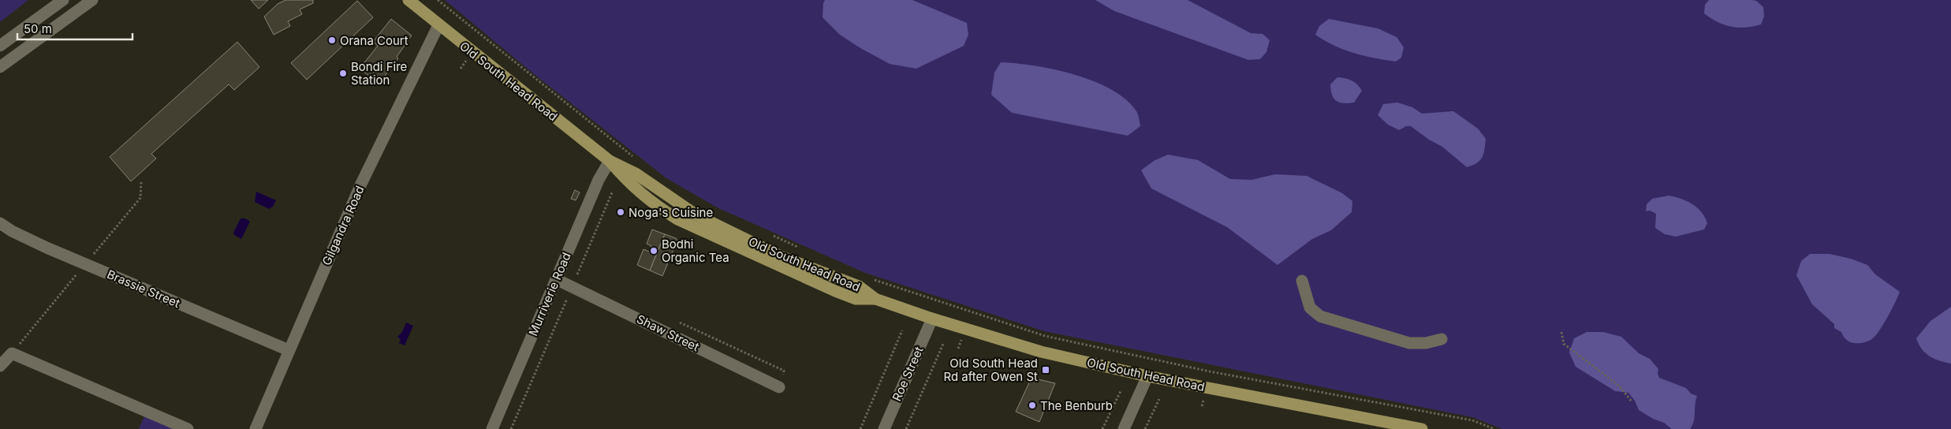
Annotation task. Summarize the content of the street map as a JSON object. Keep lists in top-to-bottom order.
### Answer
{
  "streets": {
    "main road": ["Old South Head Road"],
    "street": [
      "Gilgandra Road",
      "Brassie Street",
      "Murriverie Road",
      "Shaw Street",
      "Roe Street"
    ]
  },
  "crossings": [
    ["Old South Head Road", "Gilgandra Road"],
    ["Old South Head Road", "Murriverie Road"],
    ["Old South Head Road", "Roe Street"],
    ["Gilgandra Road", "Brassie Street"],
    ["Murriverie Road", "Shaw Street"]
  ],
  "places": {
    "other": [
      "Orana Court",
      "Bondi Fire Station",
      "Noga's Cuisine",
      "Bodhi Organic Tea",
      "The Benburb"
    ],
    "transit": ["Old South Head Rd after Owen St"]
  },
  "scale_bar": "50 m"
}
